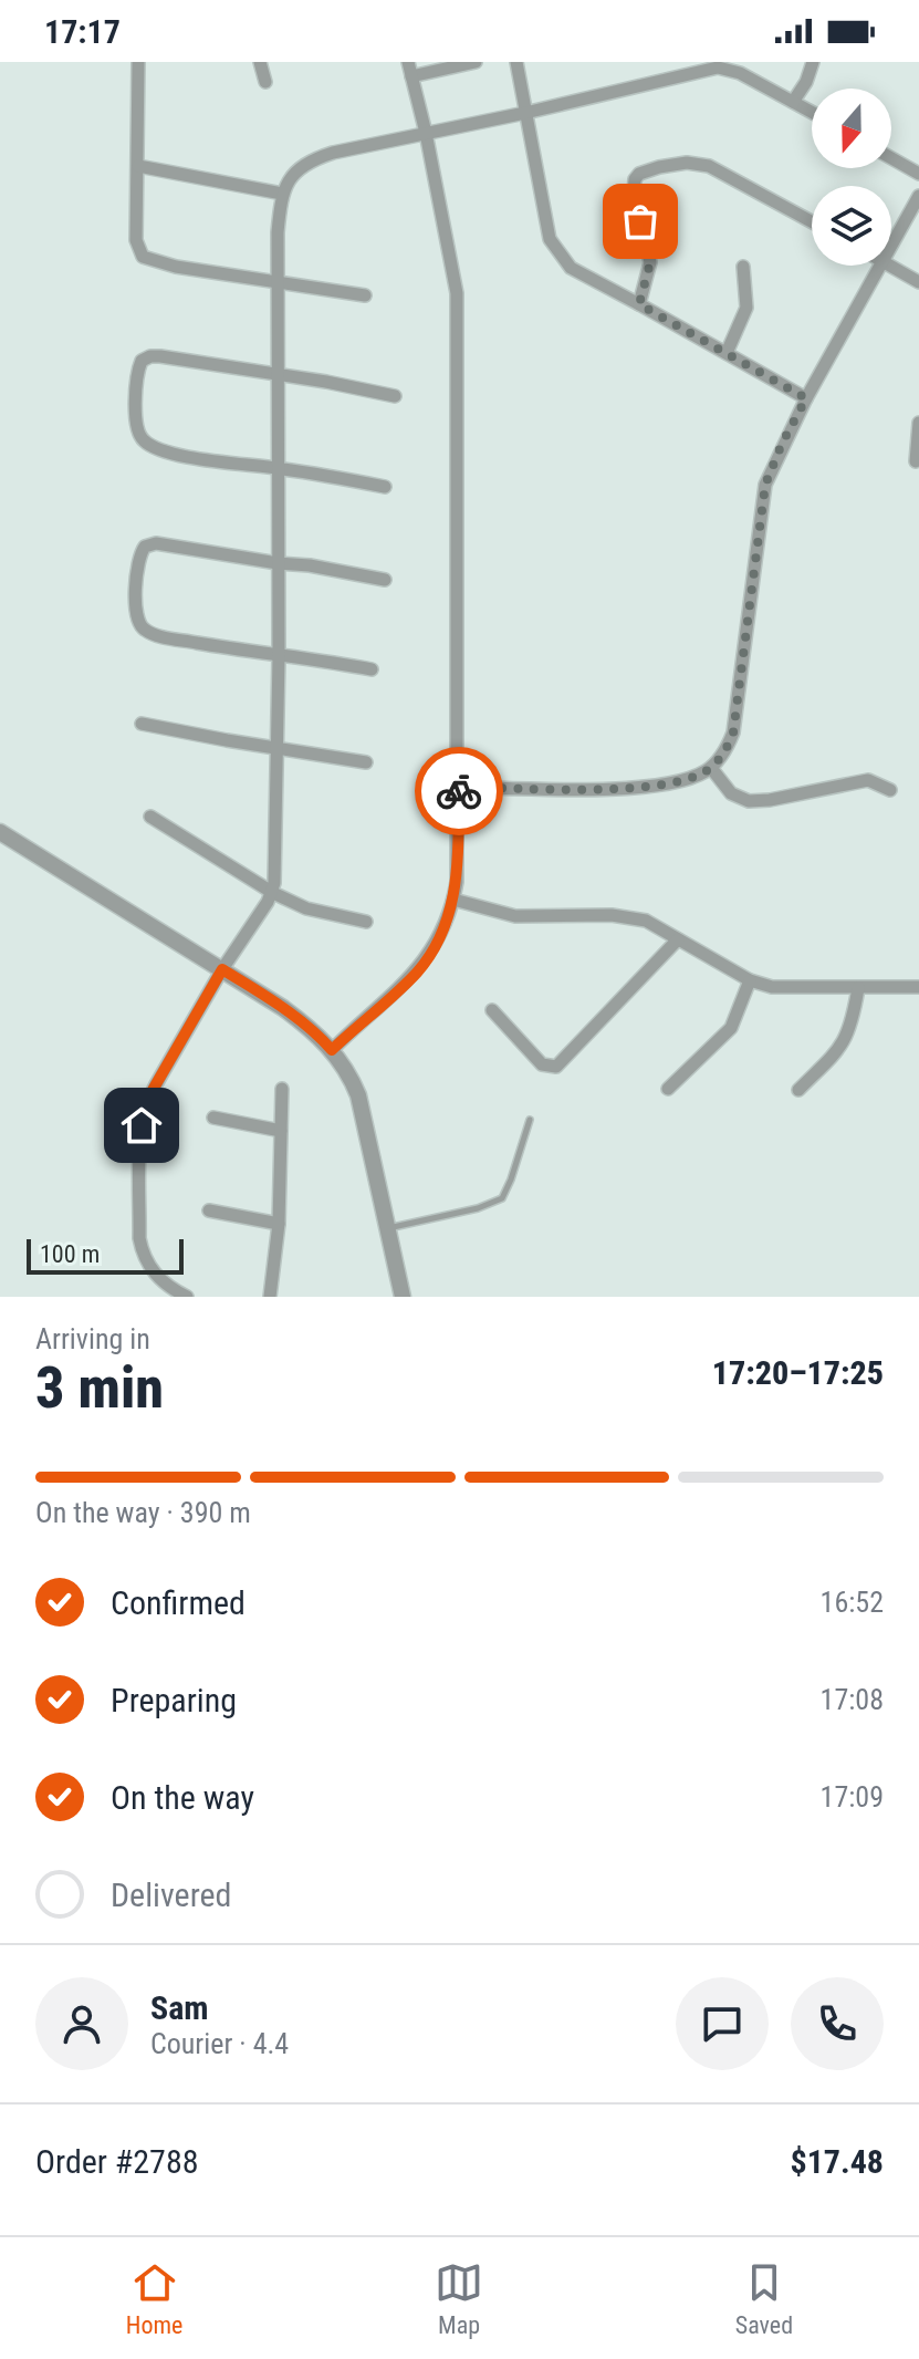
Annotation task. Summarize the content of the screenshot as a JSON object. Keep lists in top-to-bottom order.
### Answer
{
  "scale_bar": "100 m",
  "north": "bottom",
  "page": {
    "status": "17:17",
    "scale": "100 m",
    "heading": ["3 min", "Arriving in", "17:20–17:25"],
    "panel": [
      "Sam",
      "Courier · 4.4",
      "Order #2788",
      "$17.48"
    ],
    "bar": "On the way · 390 m",
    "list": [
      ["Confirmed", "16:52"],
      ["Preparing", "17:08"],
      ["On the way", "17:09"],
      "Delivered"
    ],
    "tabs": ["Home", "Map", "Saved"]
  }
}
